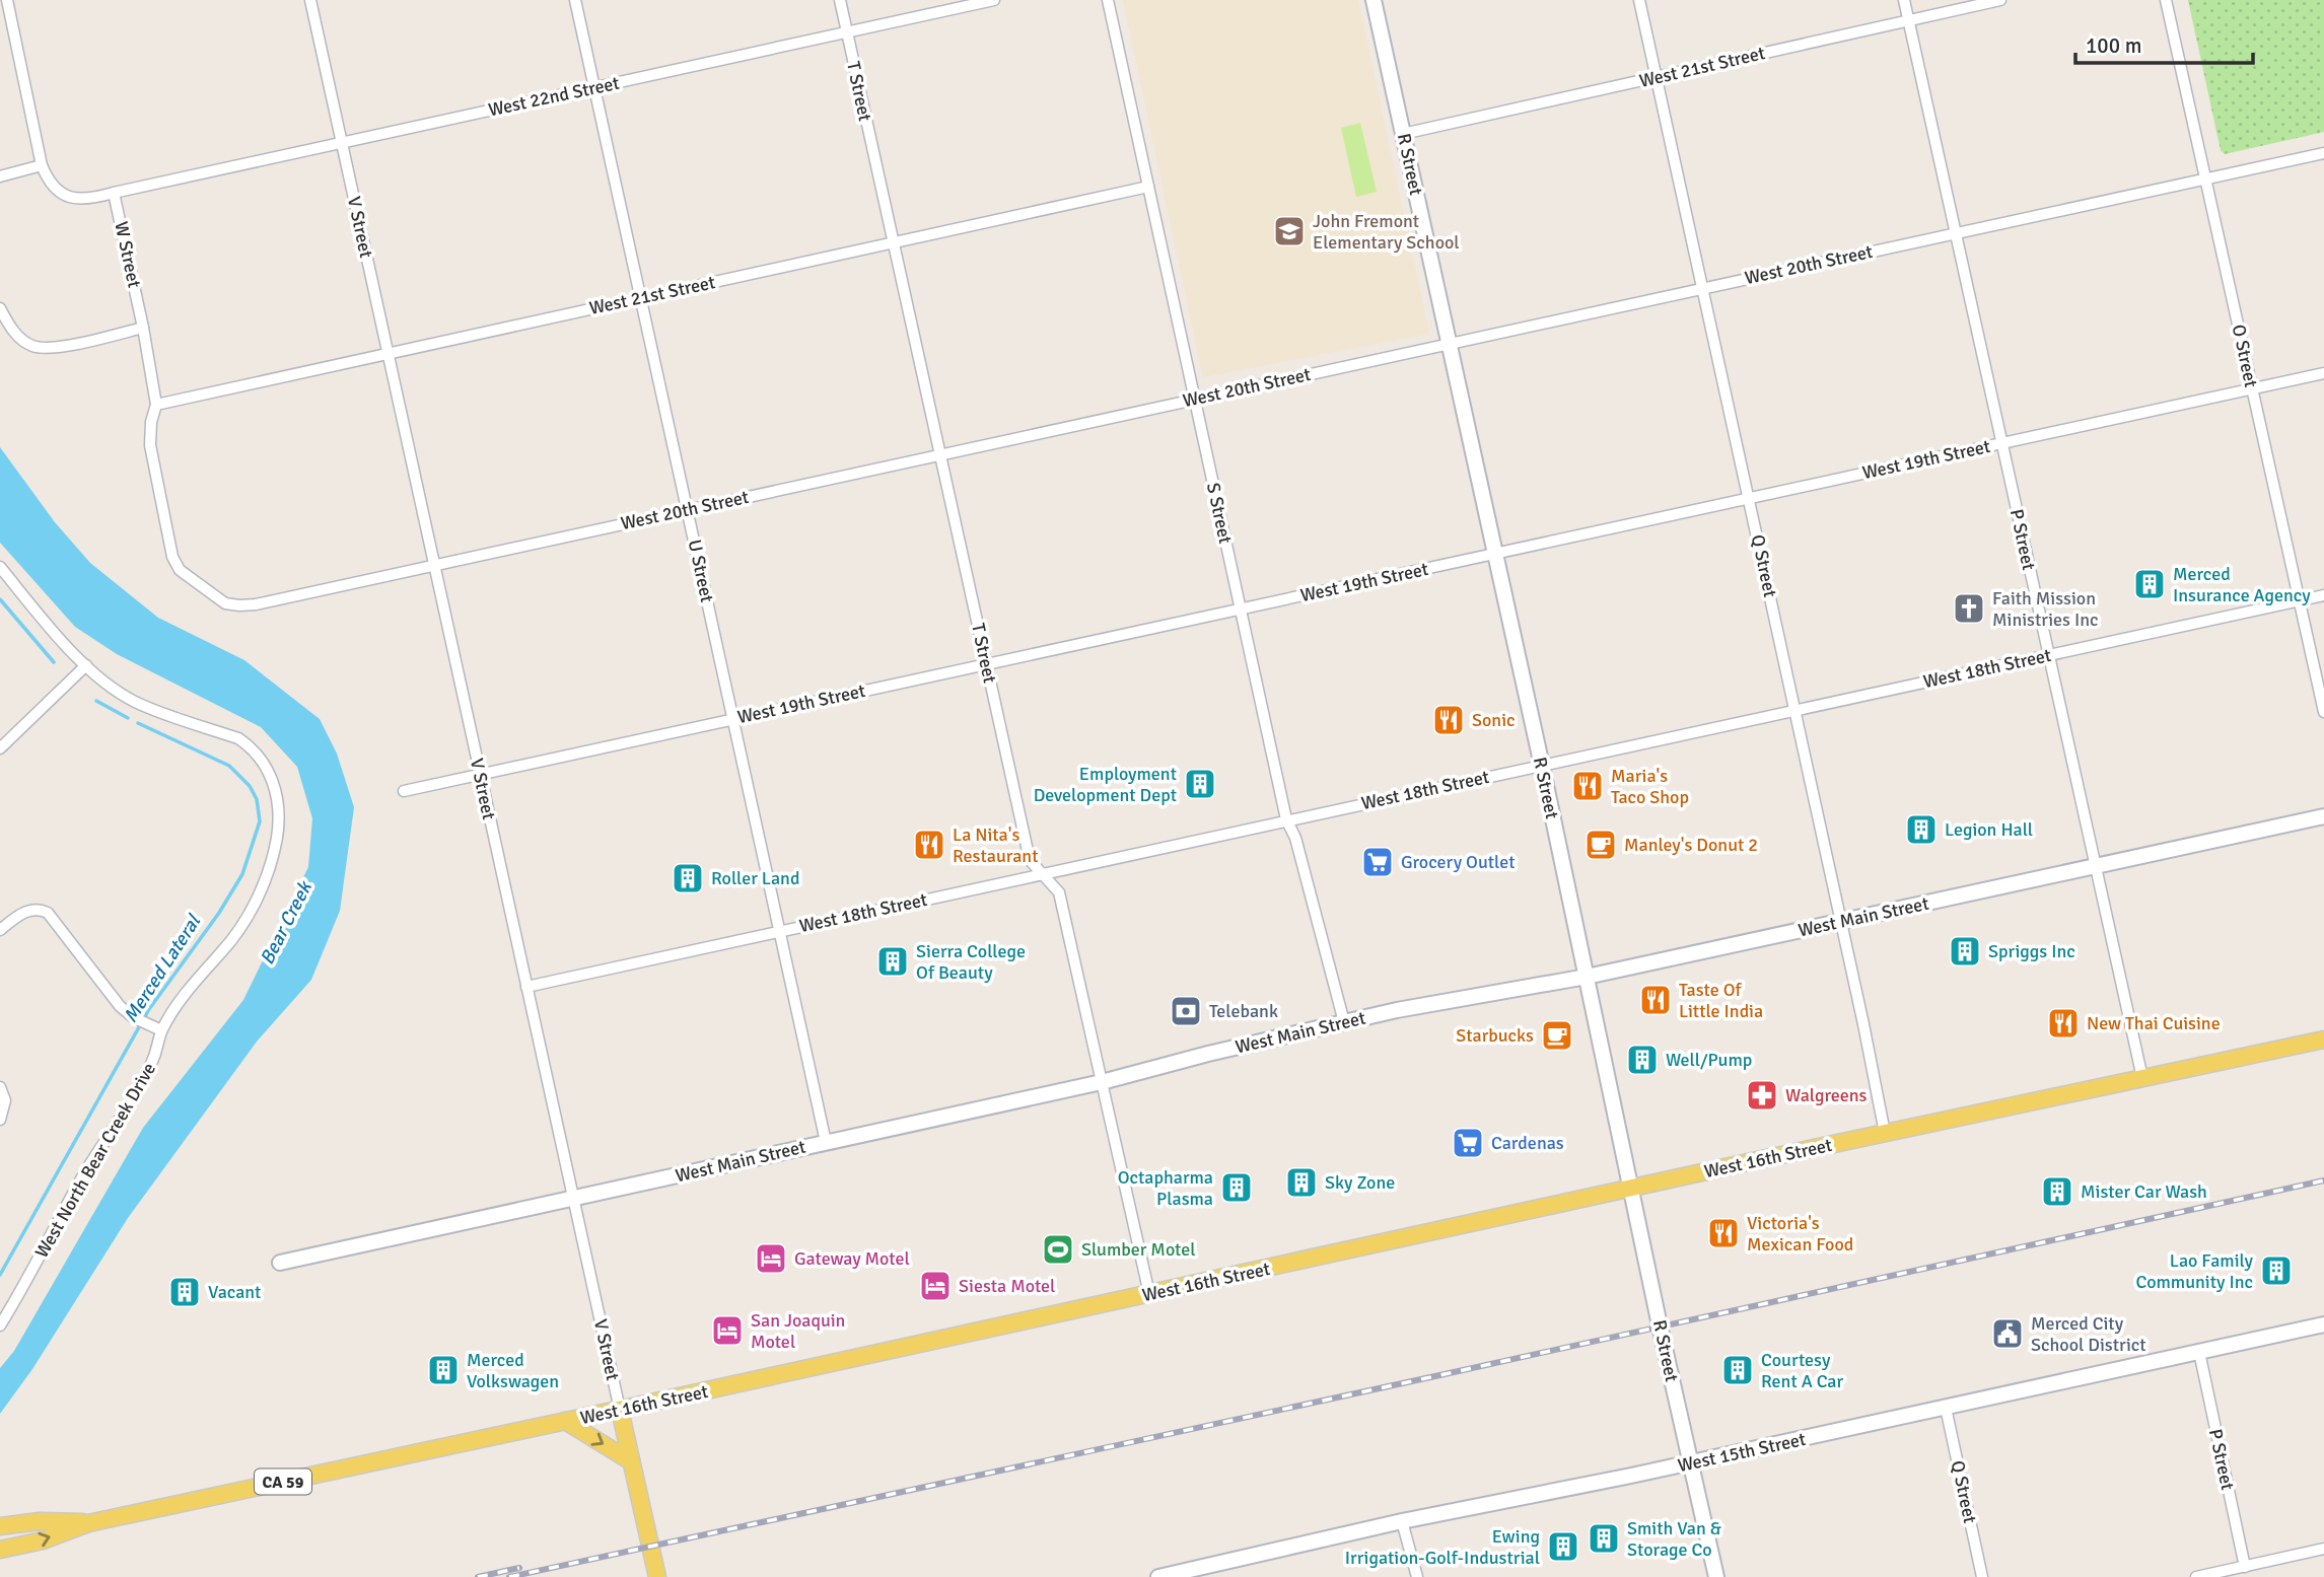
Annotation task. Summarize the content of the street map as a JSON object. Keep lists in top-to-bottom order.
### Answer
{
  "streets": {
    "main road": ["V Street", "West 16th Street", "CA 59"],
    "street": [
      "West 21st Street",
      "T Street",
      "West 22nd Street",
      "R Street",
      "W Street",
      "West 20th Street",
      "O Street",
      "West 19th Street",
      "S Street",
      "P Street",
      "Q Street",
      "U Street",
      "West 18th Street",
      "West Main Street",
      "West North Bear Creek Drive",
      "West 15th Street"
    ]
  },
  "crossings": [
    ["West 21st Street", "T Street"],
    ["West 21st Street", "R Street"],
    ["West 21st Street", "V Street"],
    ["West 21st Street", "W Street"],
    ["West 21st Street", "S Street"],
    ["West 21st Street", "P Street"],
    ["West 21st Street", "Q Street"],
    ["West 21st Street", "U Street"],
    ["T Street", "West 22nd Street"],
    ["T Street", "West 20th Street"],
    ["T Street", "West 19th Street"],
    ["T Street", "West 18th Street"],
    ["T Street", "West Main Street"],
    ["T Street", "West 16th Street"],
    ["West 22nd Street", "V Street"],
    ["West 22nd Street", "W Street"],
    ["West 22nd Street", "U Street"],
    ["R Street", "West 20th Street"],
    ["R Street", "West 19th Street"],
    ["R Street", "West 18th Street"],
    ["R Street", "West Main Street"],
    ["R Street", "West 16th Street"],
    ["R Street", "West 15th Street"],
    ["V Street", "West 20th Street"],
    ["V Street", "West 19th Street"],
    ["V Street", "West 18th Street"],
    ["V Street", "West Main Street"],
    ["V Street", "West 16th Street"],
    ["W Street", "West 20th Street"],
    ["West 20th Street", "O Street"],
    ["West 20th Street", "S Street"],
    ["West 20th Street", "P Street"],
    ["West 20th Street", "Q Street"],
    ["West 20th Street", "U Street"],
    ["O Street", "West 19th Street"],
    ["O Street", "West 18th Street"],
    ["West 19th Street", "S Street"],
    ["West 19th Street", "P Street"],
    ["West 19th Street", "Q Street"],
    ["West 19th Street", "U Street"],
    ["S Street", "West 18th Street"],
    ["S Street", "West Main Street"],
    ["P Street", "West 18th Street"],
    ["P Street", "West Main Street"],
    ["P Street", "West 16th Street"],
    ["P Street", "West 15th Street"],
    ["Q Street", "West 18th Street"],
    ["Q Street", "West Main Street"],
    ["Q Street", "West 16th Street"],
    ["Q Street", "West 15th Street"],
    ["U Street", "West 18th Street"],
    ["U Street", "West Main Street"]
  ],
  "water": ["Bear Creek", "Merced Lateral"],
  "places": {
    "school or university": ["John Fremont Elementary School"],
    "building": [
      "Merced Insurance Agency",
      "Employment Development Dept",
      "Legion Hall",
      "Roller Land",
      "Spriggs Inc",
      "Sierra College Of Beauty",
      "Well/Pump",
      "Sky Zone",
      "Octapharma Plasma",
      "Mister Car Wash",
      "Lao Family Community Inc",
      "Vacant",
      "Merced Volkswagen",
      "Courtesy Rent A Car",
      "Smith Van & Storage Co",
      "Ewing Irrigation-Golf-Industrial"
    ],
    "church": ["Faith Mission Ministries Inc"],
    "restaurant": [
      "Sonic",
      "Maria's Taco Shop",
      "La Nita's Restaurant",
      "Taste Of Little India",
      "New Thai Cuisine",
      "Victoria's Mexican Food"
    ],
    "cafe": ["Manley's Donut 2", "Starbucks"],
    "supermarket": ["Grocery Outlet", "Cardenas"],
    "bank": ["Telebank"],
    "pharmacy": ["Walgreens"],
    "sports": ["Slumber Motel"],
    "hotel": ["Gateway Motel", "Siesta Motel", "San Joaquin Motel"],
    "public building": ["Merced City School District"]
  },
  "scale_bar": "100 m"
}
